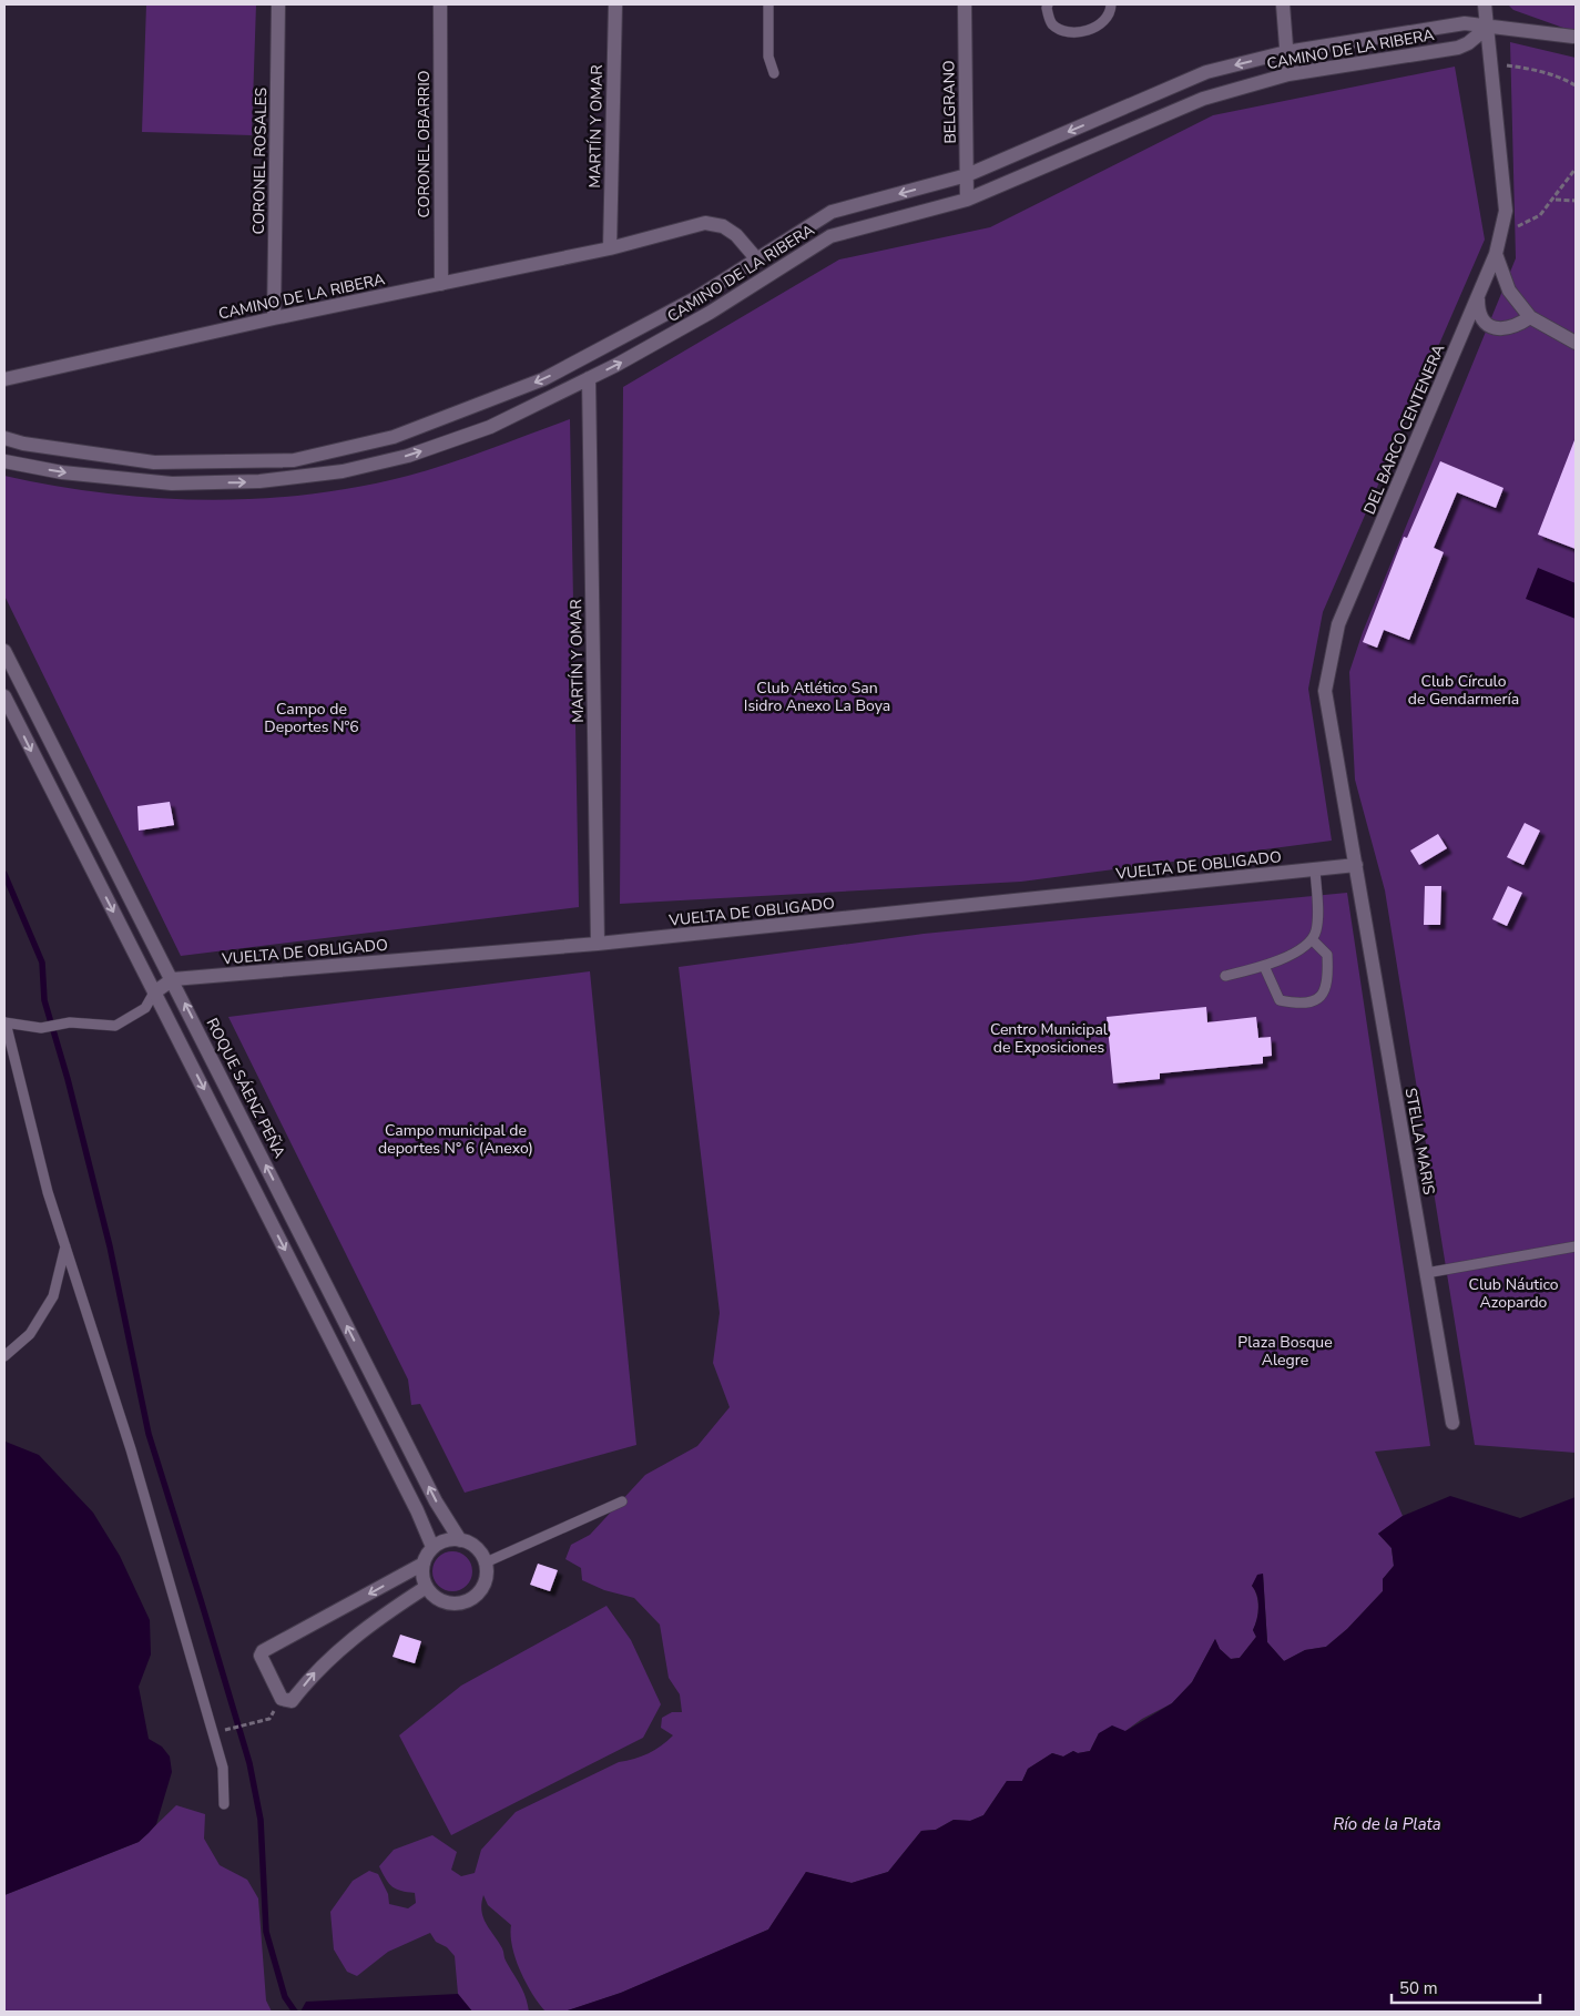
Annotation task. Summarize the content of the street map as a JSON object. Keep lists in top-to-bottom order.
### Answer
{
  "streets": {
    "street": [
      "CAMINO DE LA RIBERA",
      "BELGRANO",
      "MARTÍN Y OMAR",
      "CORONEL OBARRIO",
      "CORONEL ROSALES",
      "DEL BARCO CENTENERA",
      "VUELTA DE OBLIGADO",
      "ROQUE SÁENZ PEÑA",
      "STELLA MARIS"
    ]
  },
  "crossings": [
    ["CAMINO DE LA RIBERA", "BELGRANO"],
    ["CAMINO DE LA RIBERA", "MARTÍN Y OMAR"],
    ["CAMINO DE LA RIBERA", "CORONEL OBARRIO"],
    ["CAMINO DE LA RIBERA", "CORONEL ROSALES"],
    ["CAMINO DE LA RIBERA", "DEL BARCO CENTENERA"],
    ["MARTÍN Y OMAR", "VUELTA DE OBLIGADO"],
    ["DEL BARCO CENTENERA", "VUELTA DE OBLIGADO"],
    ["DEL BARCO CENTENERA", "STELLA MARIS"],
    ["VUELTA DE OBLIGADO", "ROQUE SÁENZ PEÑA"],
    ["VUELTA DE OBLIGADO", "STELLA MARIS"]
  ],
  "water": ["Río de la Plata"],
  "parks": [
    "Club Círculo de Gendarmería",
    "Club Atlético San Isidro Anexo La Boya",
    "Campo de Deportes Nº6",
    "Centro Municipal de Exposiciones",
    "Campo municipal de deportes N° 6 (Anexo)",
    "Club Náutico Azopardo",
    "Plaza Bosque Alegre"
  ],
  "scale_bar": "50 m"
}
